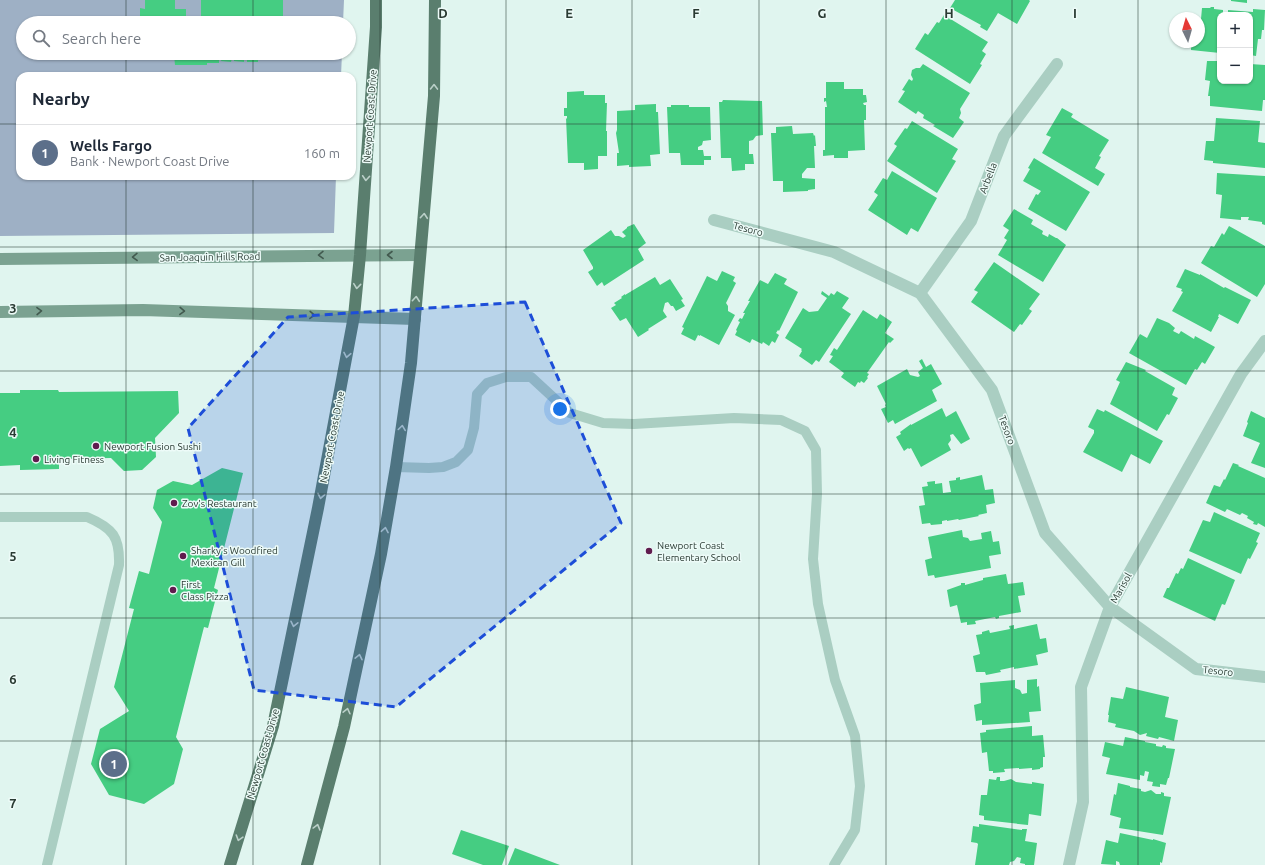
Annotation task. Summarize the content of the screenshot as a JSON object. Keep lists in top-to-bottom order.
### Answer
{
  "streets": {
    "main road": ["Newport Coast Drive", "San Joaquin Hills Road"],
    "street": ["Arbella", "Tesoro", "Marisol"]
  },
  "crossings": [
    ["Newport Coast Drive", "San Joaquin Hills Road"],
    ["Arbella", "Tesoro"],
    ["Tesoro", "Marisol"]
  ],
  "places": [
    "Newport Fusion Sushi",
    "Living Fitness",
    "Zov's Restaurant",
    "Newport Coast Elementary School",
    "Sharky's Woodfired Mexican Gill",
    "First Class Pizza"
  ],
  "north": "top",
  "page": {
    "map_buttons": ["+", "−"],
    "search": "Search here",
    "heading": "Nearby",
    "list": [
      {
        "mark": "1",
        "name": "Wells Fargo",
        "note": "Bank · Newport Coast Drive",
        "value": "160 m"
      }
    ],
    "pins": "1"
  },
  "grid": {
    "columns": [
      "D",
      "E",
      "F",
      "G",
      "H",
      "I"
    ],
    "rows": [
      "3",
      "4",
      "5",
      "6",
      "7"
    ]
  }
}
